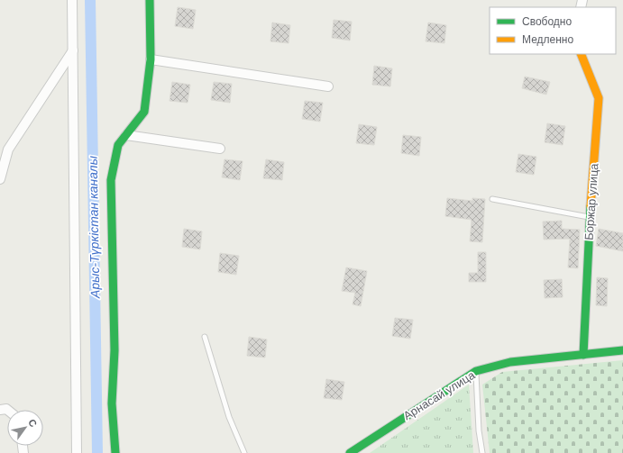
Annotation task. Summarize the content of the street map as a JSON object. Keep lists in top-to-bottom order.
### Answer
{
  "streets": {
    "street": ["Боржар улица", "Арнасай улица"]
  },
  "crossings": [
    ["Боржар улица", "Арнасай улица"]
  ],
  "water": ["Арыс-Түркістан каналы"],
  "legend": ["Свободно", "Медленно"],
  "north": "top right"
}
